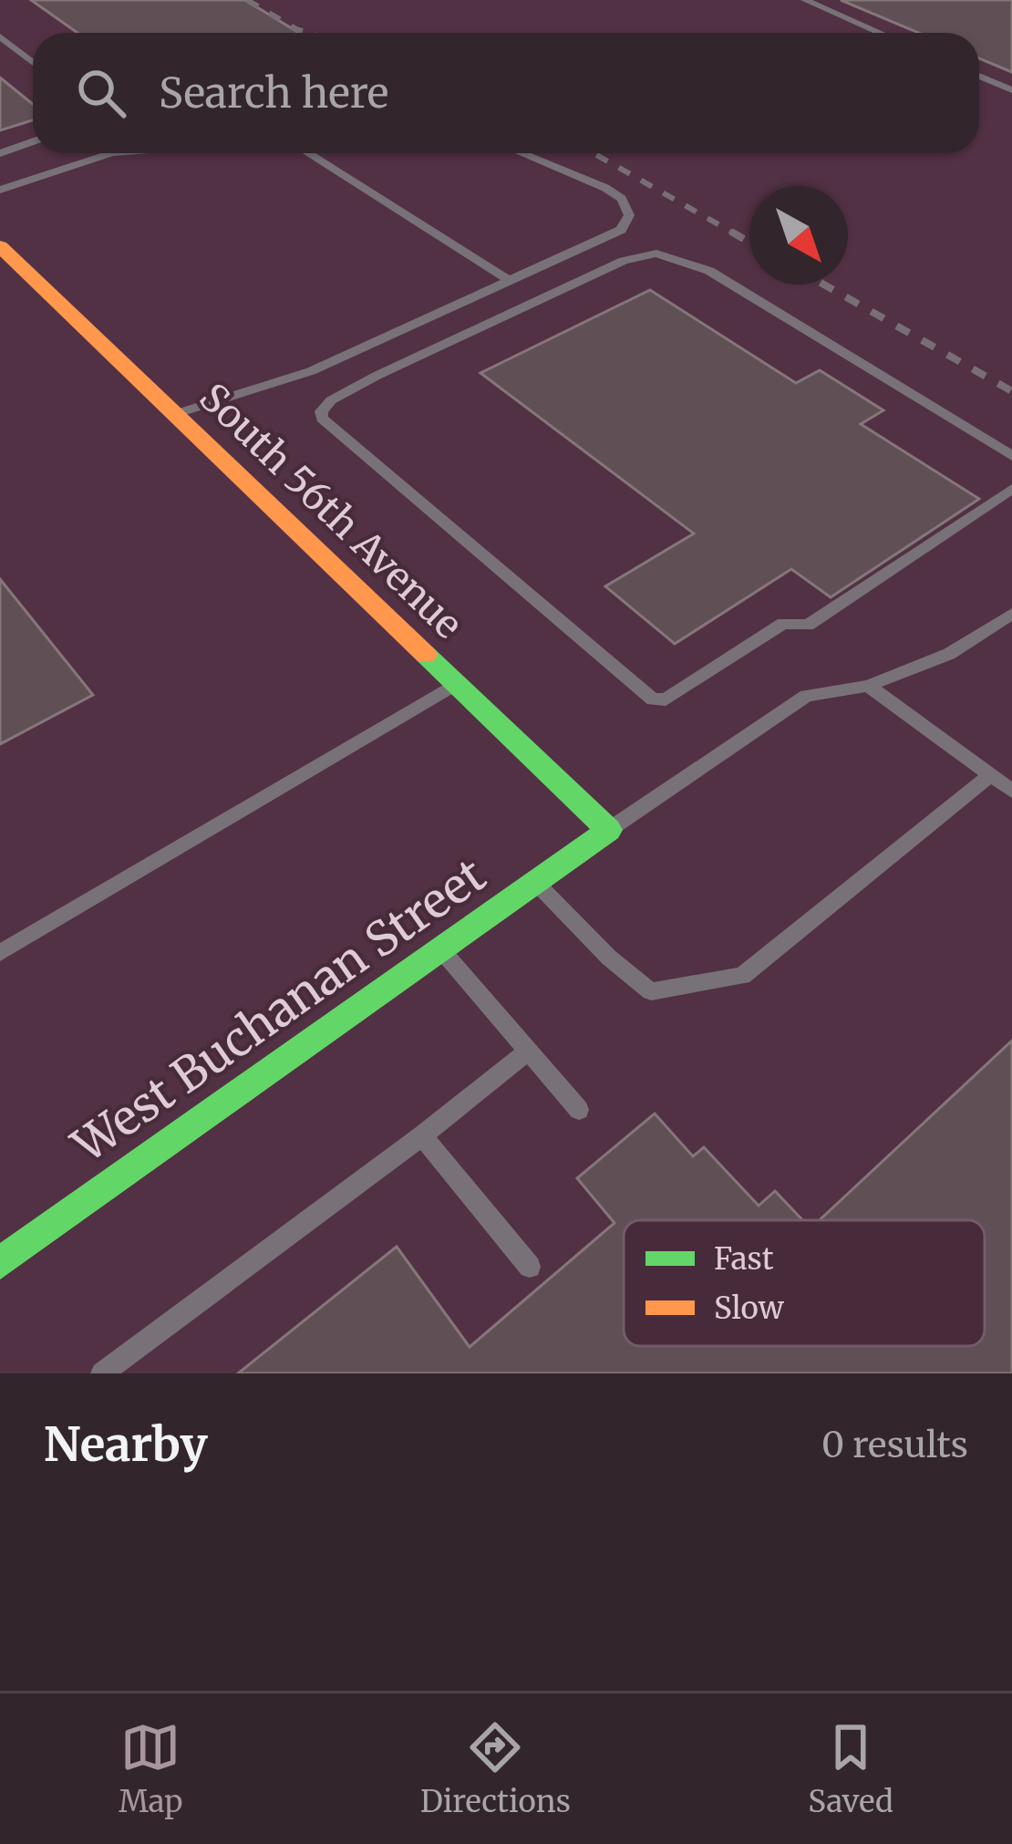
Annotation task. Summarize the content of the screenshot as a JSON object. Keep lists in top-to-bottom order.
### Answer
{
  "streets": {
    "street": ["South 56th Avenue", "West Buchanan Street"]
  },
  "crossings": [
    ["South 56th Avenue", "West Buchanan Street"]
  ],
  "legend": ["Fast", "Slow"],
  "north": "bottom right",
  "page": {
    "search": "Search here",
    "heading": ["Nearby", "0 results"],
    "nav": ["Map", "Directions", "Saved"]
  }
}
